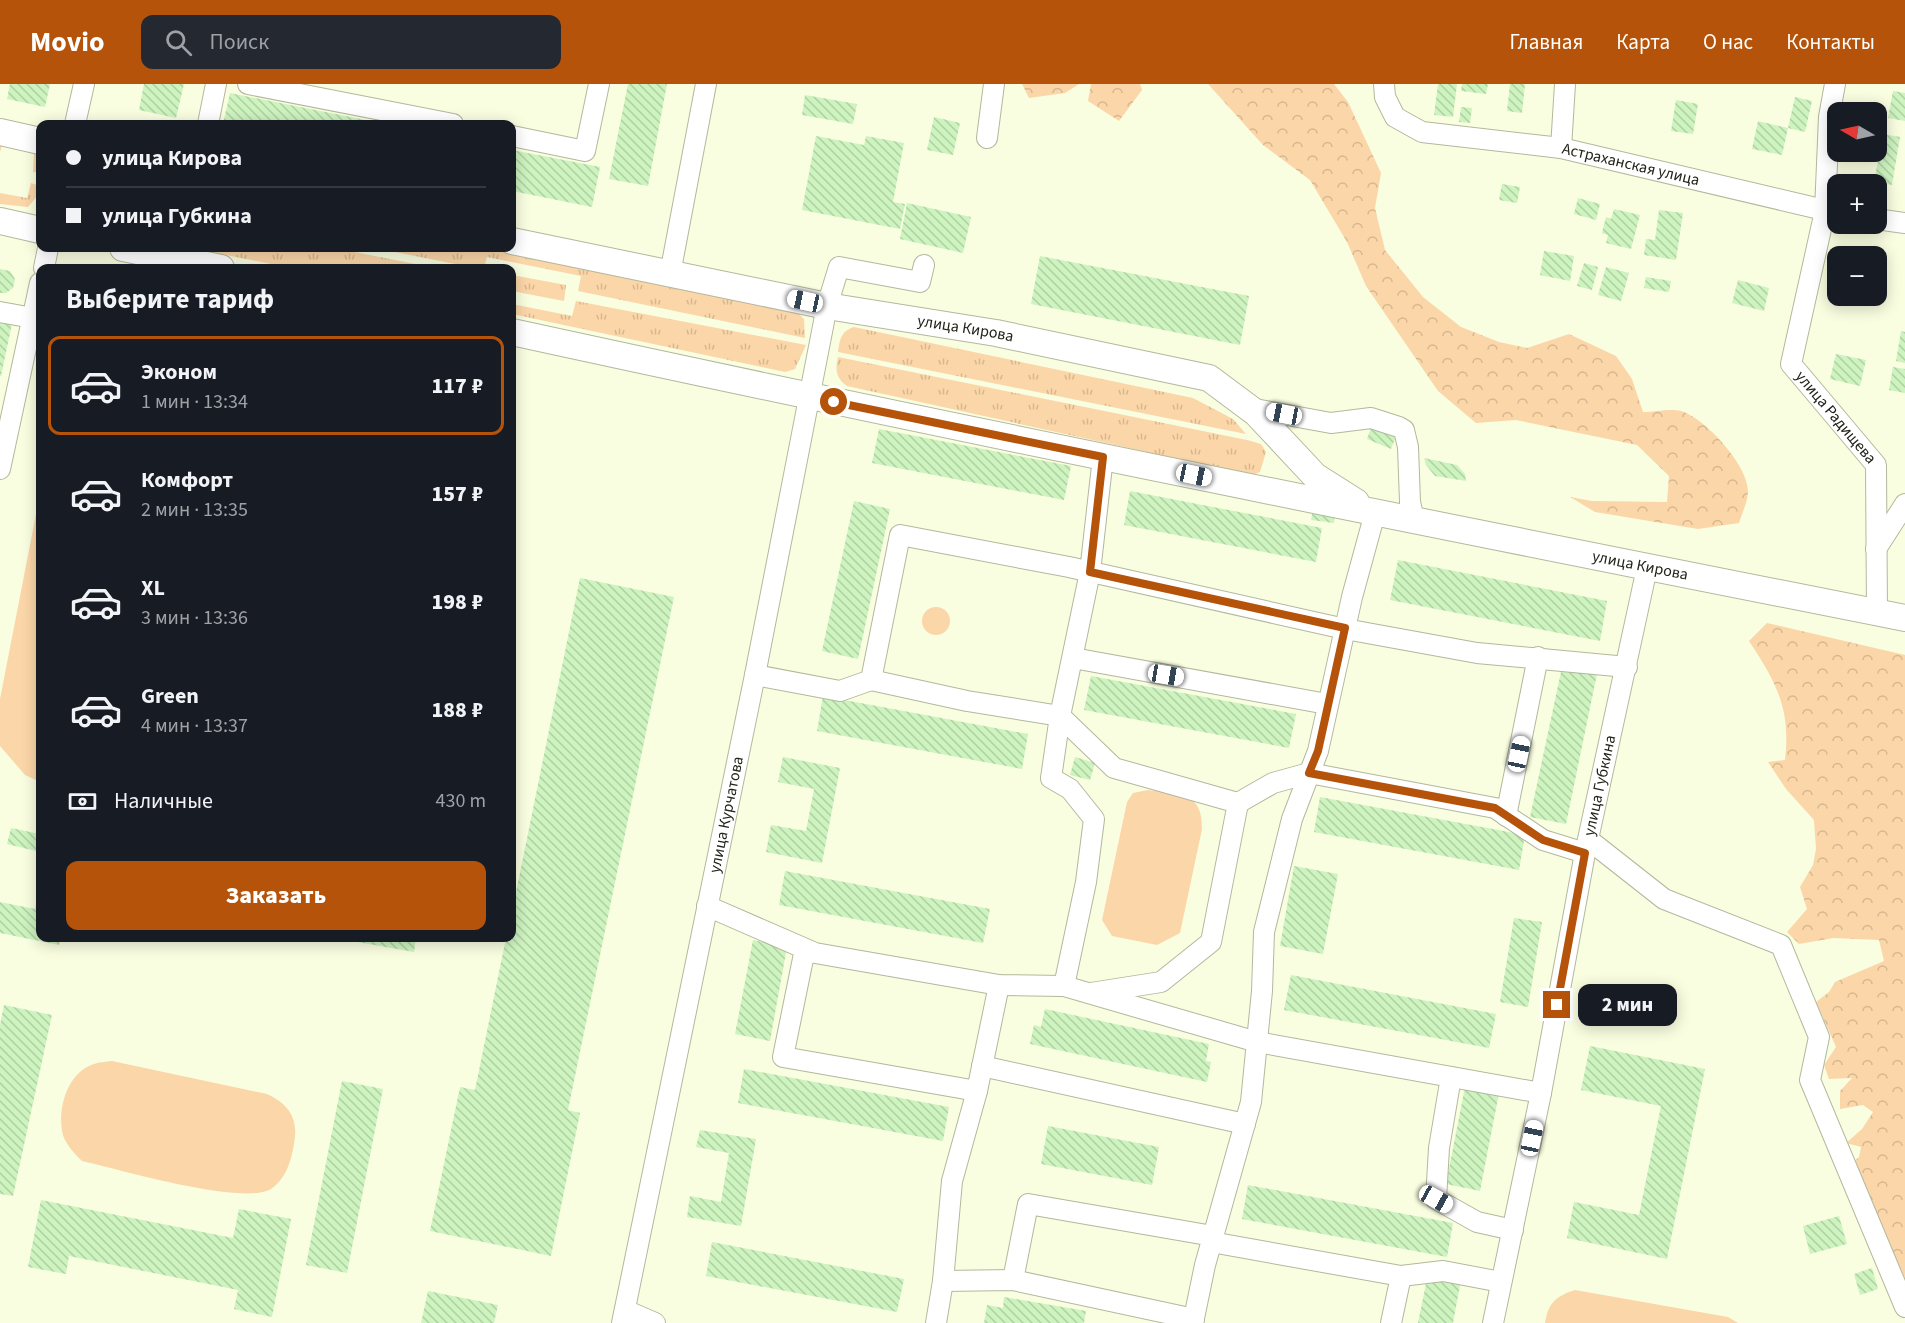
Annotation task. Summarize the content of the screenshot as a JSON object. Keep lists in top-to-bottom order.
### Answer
{
  "streets": {
    "main road": ["улица Кирова"],
    "street": [
      "Астраханская улица",
      "улица Радищева",
      "улица Губкина",
      "улица Курчатова"
    ]
  },
  "crossings": [
    ["улица Кирова", "улица Радищева"],
    ["улица Кирова", "улица Губкина"],
    ["улица Кирова", "улица Курчатова"]
  ],
  "north": "left",
  "page": {
    "header": "Movio",
    "search": "Поиск",
    "nav": [
      "Главная",
      "Карта",
      "О нас",
      "Контакты"
    ],
    "map_buttons": ["+", "−"],
    "banner": ["улица Кирова", "улица Губкина"],
    "heading": "Выберите тариф",
    "list": [
      {
        "name": "Эконом",
        "note": "1 мин · 13:34",
        "value": "117 ₽"
      },
      {
        "name": "Комфорт",
        "note": "2 мин · 13:35",
        "value": "157 ₽"
      },
      {
        "name": "XL",
        "note": "3 мин · 13:36",
        "value": "198 ₽"
      },
      {
        "name": "Green",
        "note": "4 мин · 13:37",
        "value": "188 ₽"
      }
    ],
    "pay": ["Наличные", "430 m"],
    "buttons": "Заказать",
    "bubble": "2 мин"
  }
}
